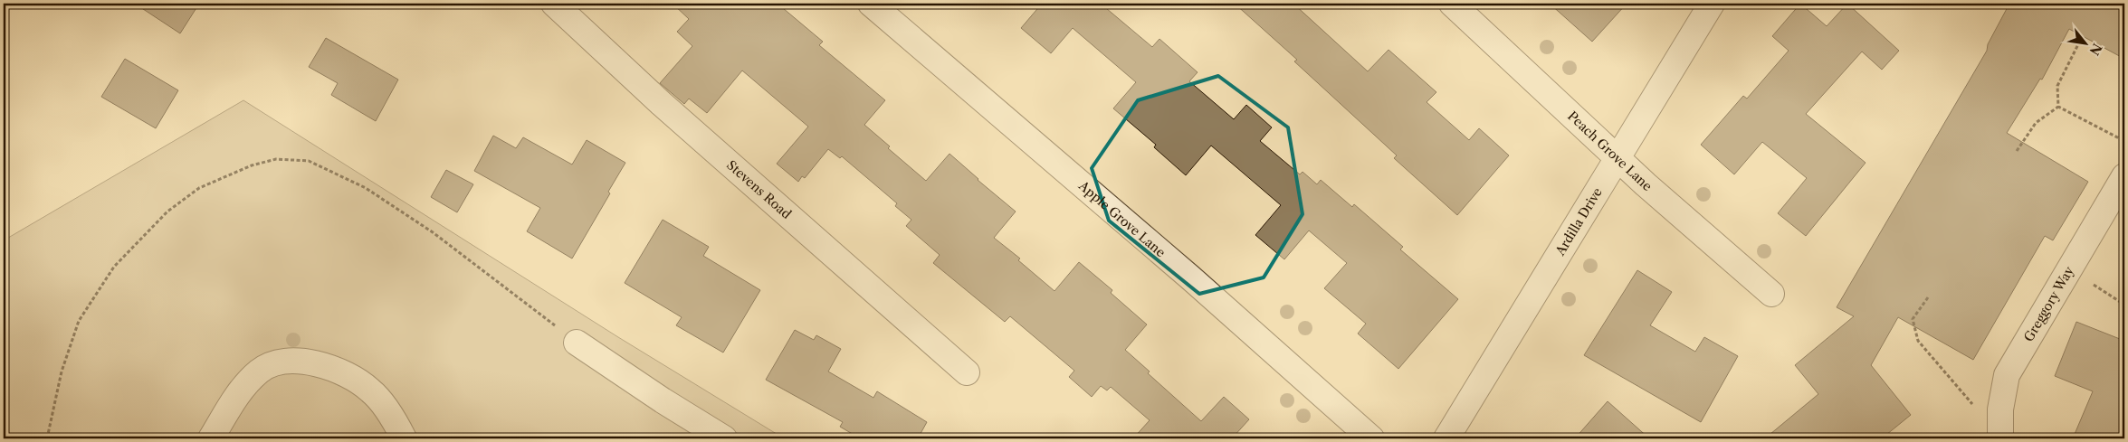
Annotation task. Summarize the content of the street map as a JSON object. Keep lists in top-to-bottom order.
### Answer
{
  "streets": {
    "street": [
      "Peach Grove Lane",
      "Stevens Road",
      "Apple Grove Lane",
      "Ardilla Drive",
      "Greggory Way"
    ]
  },
  "crossings": [
    ["Peach Grove Lane", "Ardilla Drive"]
  ],
  "north": "bottom right"
}
